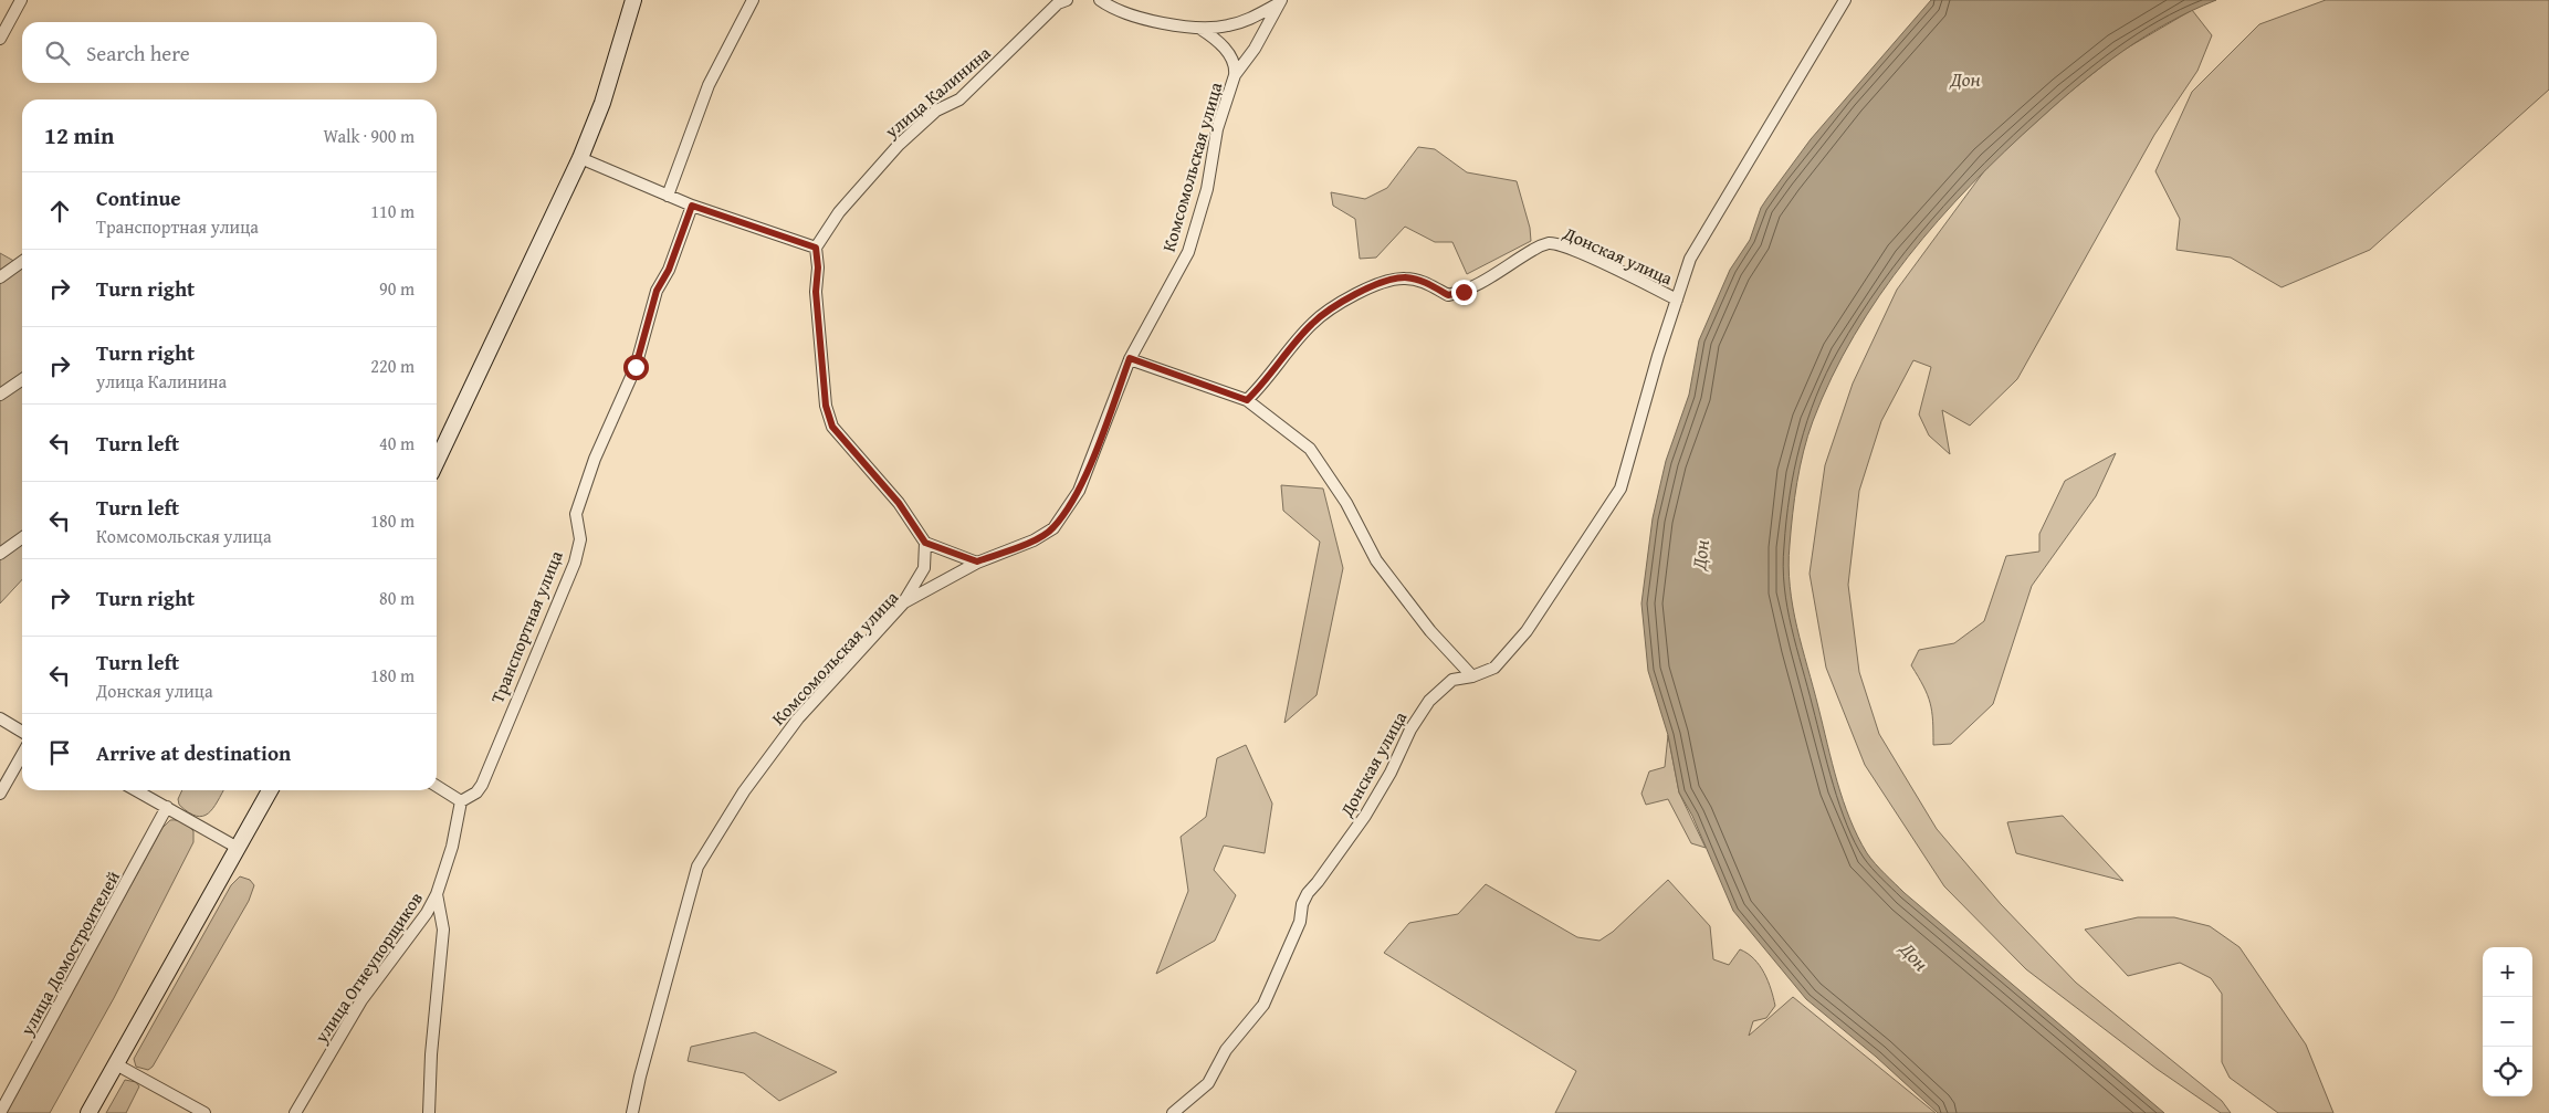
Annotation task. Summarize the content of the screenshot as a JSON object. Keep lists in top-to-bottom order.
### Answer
{
  "streets": {
    "street": [
      "улица Калинина",
      "Комсомольская улица",
      "Донская улица",
      "Транспортная улица",
      "улица Домостроителей",
      "улица Огнеупорщиков"
    ]
  },
  "crossings": [
    ["Транспортная улица", "улица Огнеупорщиков"]
  ],
  "water": ["Дон"],
  "page": {
    "search": "Search here",
    "heading": ["12 min", "Walk · 900 m"],
    "list": [
      ["Continue", "Транспортная улица", "110 m"],
      ["Turn right", "90 m"],
      ["Turn right", "улица Калинина", "220 m"],
      ["Turn left", "40 m"],
      ["Turn left", "Комсомольская улица", "180 m"],
      ["Turn right", "80 m"],
      ["Turn left", "Донская улица", "180 m"],
      "Arrive at destination"
    ],
    "map_buttons": ["+", "−"]
  }
}
